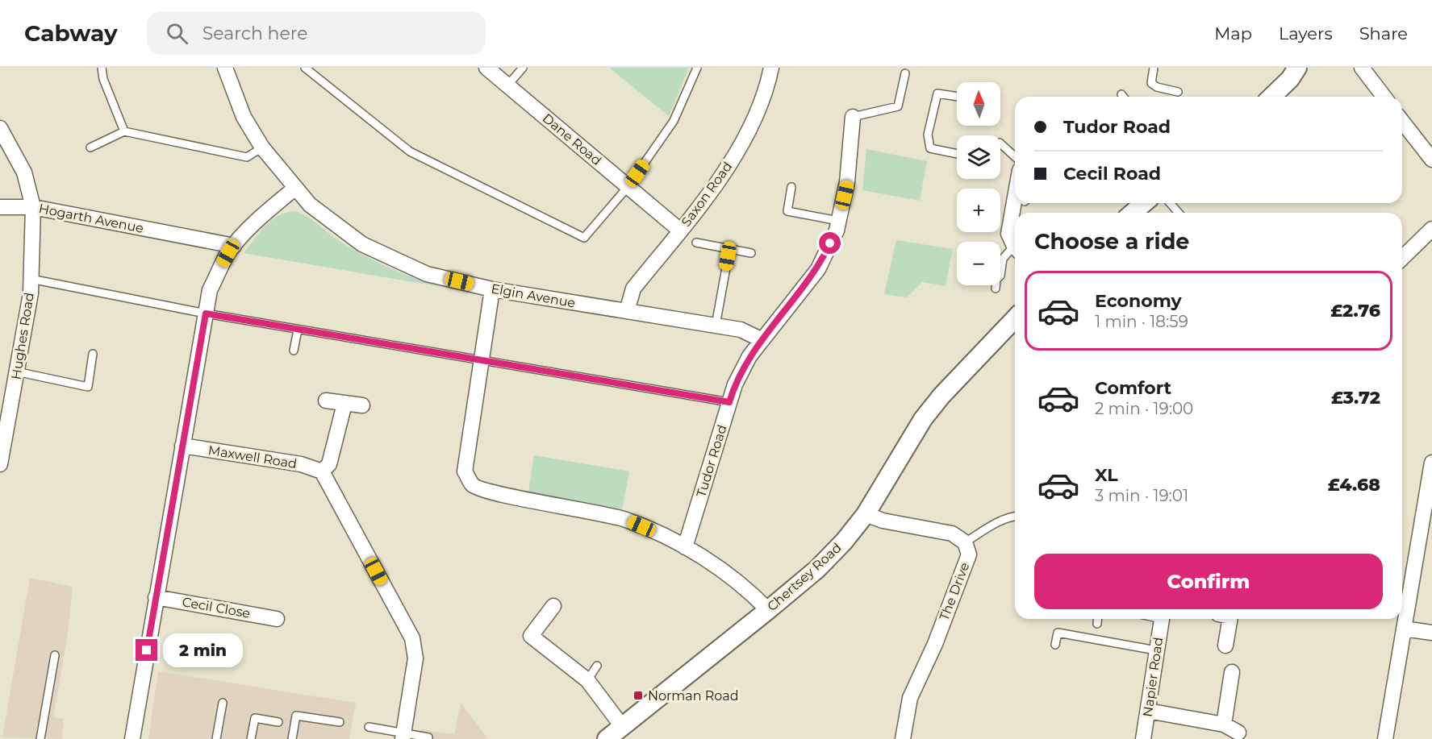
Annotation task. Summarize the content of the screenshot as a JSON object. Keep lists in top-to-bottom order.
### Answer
{
  "streets": {
    "street": [
      "Dane Road",
      "Saxon Road",
      "Hogarth Avenue",
      "Elgin Avenue",
      "Hughes Road",
      "Maxwell Road",
      "Tudor Road",
      "Chertsey Road",
      "The Drive",
      "Cecil Close",
      "Napier Road"
    ]
  },
  "crossings": [
    ["Dane Road", "Saxon Road"],
    ["Saxon Road", "Elgin Avenue"],
    ["Hogarth Avenue", "Hughes Road"],
    ["Elgin Avenue", "Tudor Road"],
    ["Chertsey Road", "The Drive"]
  ],
  "places": {
    "transit": ["Norman Road"]
  },
  "north": "top",
  "page": {
    "header": "Cabway",
    "search": "Search here",
    "nav": ["Map", "Layers", "Share"],
    "map_buttons": ["+", "−"],
    "banner": ["Tudor Road", "Cecil Road"],
    "heading": "Choose a ride",
    "list": [
      {
        "name": "Economy",
        "note": "1 min · 18:59",
        "value": "£2.76"
      },
      {
        "name": "Comfort",
        "note": "2 min · 19:00",
        "value": "£3.72"
      },
      {
        "name": "XL",
        "note": "3 min · 19:01",
        "value": "£4.68"
      }
    ],
    "buttons": "Confirm",
    "bubble": "2 min"
  }
}
